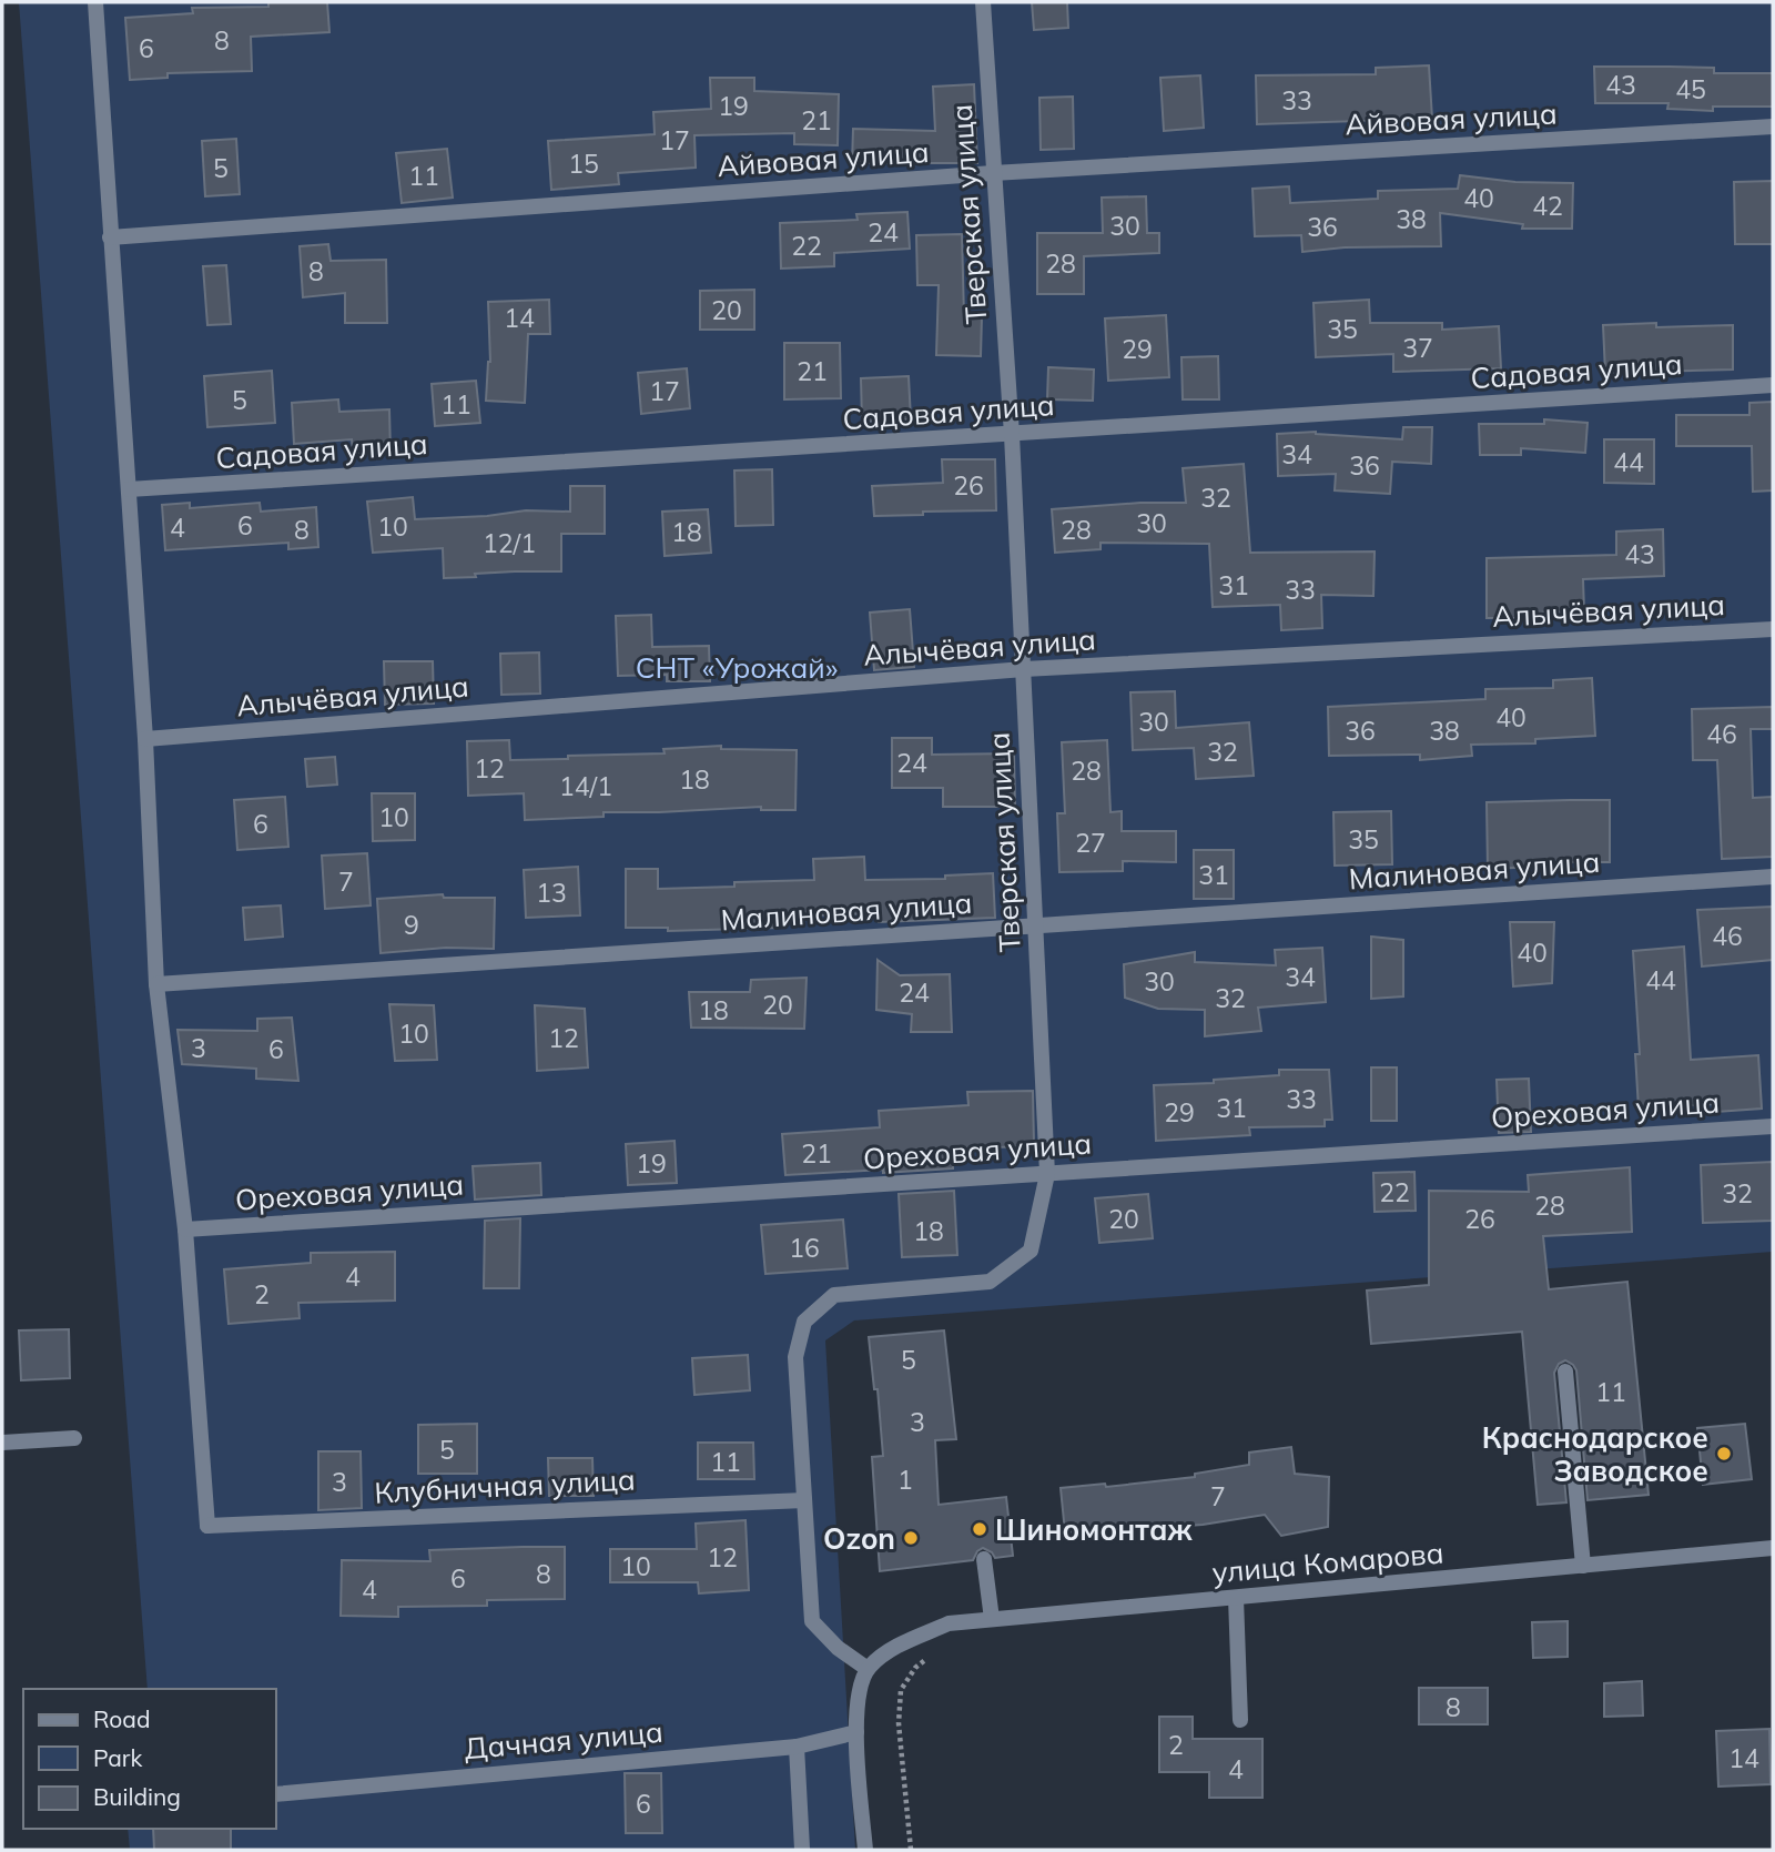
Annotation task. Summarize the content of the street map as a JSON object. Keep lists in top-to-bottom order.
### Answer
{
  "streets": {
    "street": [
      "Айвовая улица",
      "Тверская улица",
      "Садовая улица",
      "Алычёвая улица",
      "Малиновая улица",
      "Ореховая улица",
      "Клубничная улица",
      "улица Комарова",
      "Дачная улица"
    ]
  },
  "crossings": [
    ["Айвовая улица", "Тверская улица"],
    ["Тверская улица", "Садовая улица"],
    ["Тверская улица", "Алычёвая улица"],
    ["Тверская улица", "Малиновая улица"],
    ["Тверская улица", "Ореховая улица"],
    ["Тверская улица", "Клубничная улица"],
    ["Тверская улица", "улица Комарова"],
    ["Ореховая улица", "Клубничная улица"]
  ],
  "parks": ["СНТ «Урожай»"],
  "places": ["Краснодарское Заводское", "Шиномонтаж", "Ozon"],
  "house_numbers": [
    "8",
    "6",
    "43",
    "45",
    "33",
    "19",
    "21",
    "17",
    "15",
    "5",
    "11",
    "40",
    "42",
    "38",
    "30",
    "36",
    "24",
    "22",
    "28",
    "8",
    "20",
    "14",
    "35",
    "37",
    "29",
    "21",
    "17",
    "5",
    "11",
    "34",
    "44",
    "36",
    "26",
    "32",
    "30",
    "6",
    "10",
    "4",
    "8",
    "28",
    "18",
    "12/1",
    "43",
    "31",
    "33",
    "40",
    "30",
    "36",
    "38",
    "46",
    "32",
    "24",
    "12",
    "28",
    "18",
    "14/1",
    "10",
    "6",
    "35",
    "27",
    "31",
    "7",
    "13",
    "9",
    "46",
    "40",
    "34",
    "44",
    "30",
    "24",
    "32",
    "20",
    "18",
    "10",
    "12",
    "3",
    "6",
    "33",
    "31",
    "29",
    "21",
    "19",
    "22",
    "32",
    "28",
    "20",
    "26",
    "18",
    "16",
    "4",
    "2",
    "5",
    "11",
    "3",
    "5",
    "11",
    "1",
    "3",
    "7",
    "12",
    "10",
    "8",
    "6",
    "4",
    "8",
    "2",
    "14",
    "4",
    "6"
  ],
  "legend": ["Road", "Park", "Building"]
}
